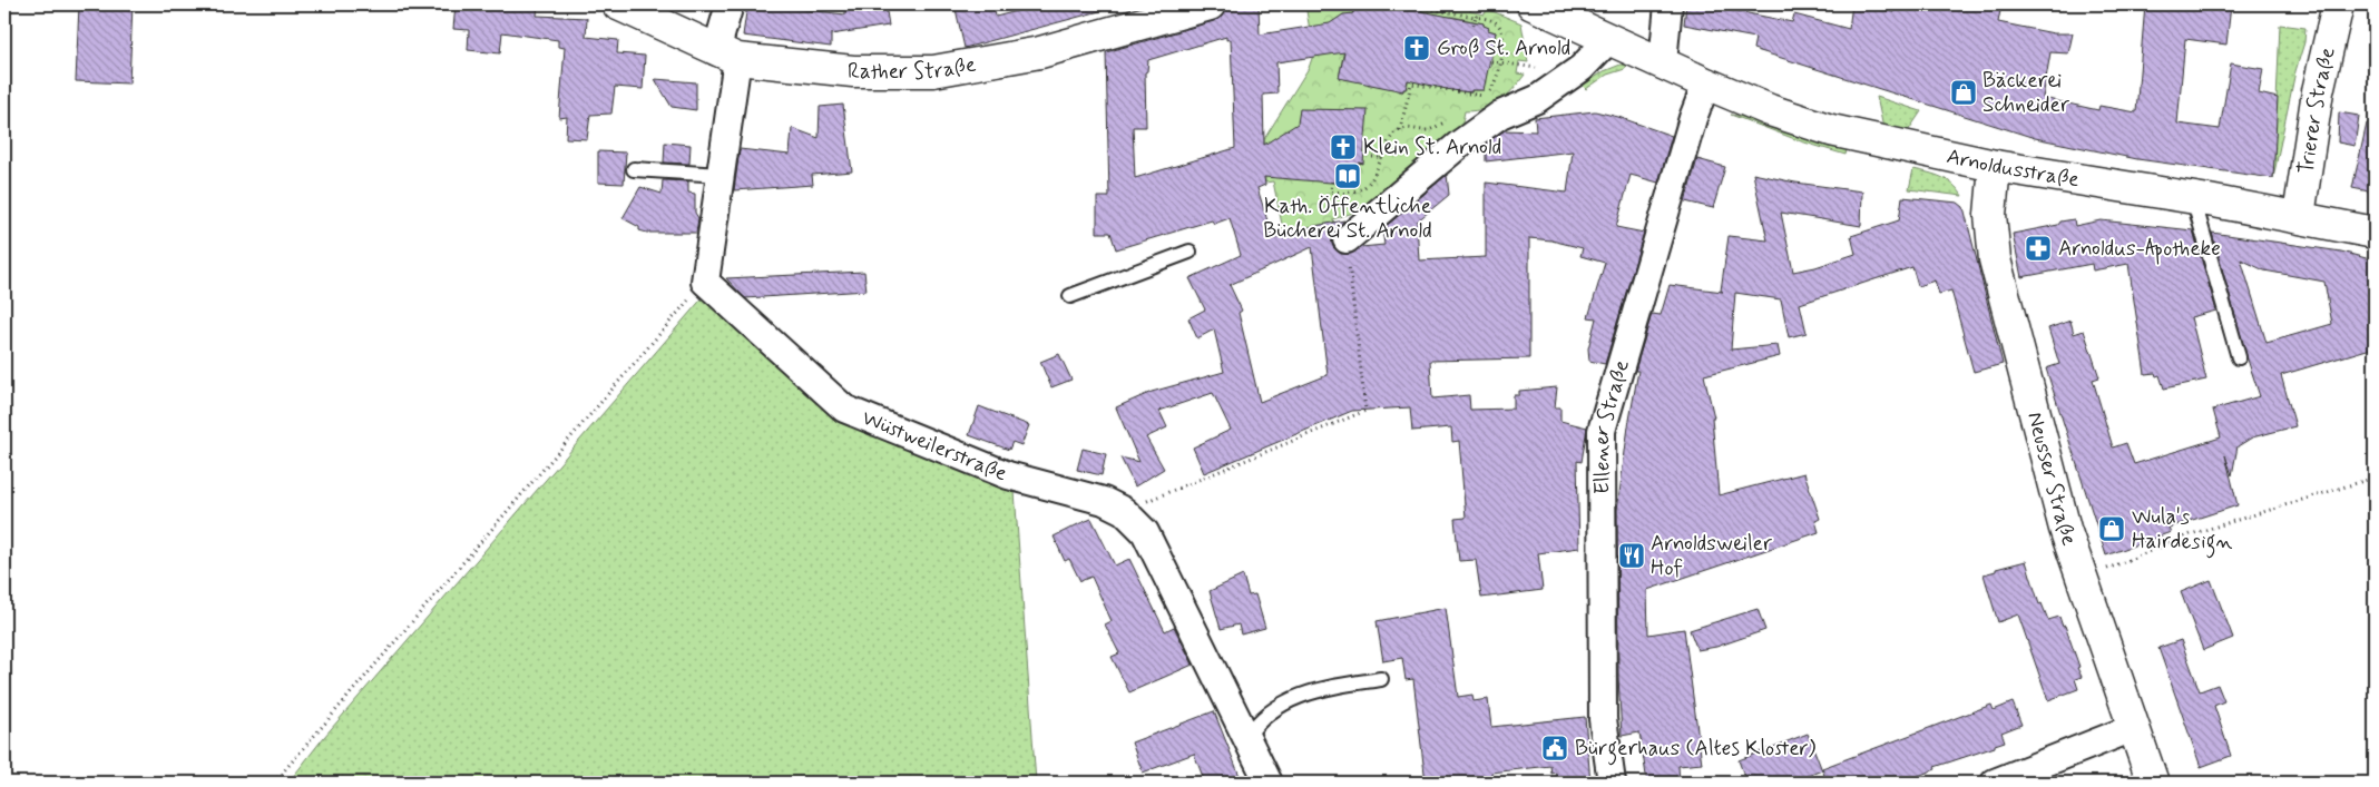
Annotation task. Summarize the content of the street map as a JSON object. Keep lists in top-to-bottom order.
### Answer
{
  "streets": {
    "main road": [
      "Rather Straße",
      "Trierer Straße",
      "Arnoldusstraße",
      "Neusser Straße"
    ],
    "street": ["Ellener Straße", "Wüstweilerstraße"]
  },
  "crossings": [
    ["Trierer Straße", "Arnoldusstraße"],
    ["Arnoldusstraße", "Ellener Straße"],
    ["Arnoldusstraße", "Neusser Straße"]
  ],
  "places": {
    "church": ["Groß St. Arnold", "Klein St. Arnold"],
    "shop": ["Bäckerei Schneider", "Wula's Hairdesign"],
    "library": ["Kath. Öffentliche Bücherei St. Arnold"],
    "pharmacy": ["Arnoldus-Apotheke"],
    "restaurant": ["Arnoldsweiler Hof"],
    "public building": ["Bürgerhaus (Altes Kloster)"]
  }
}
